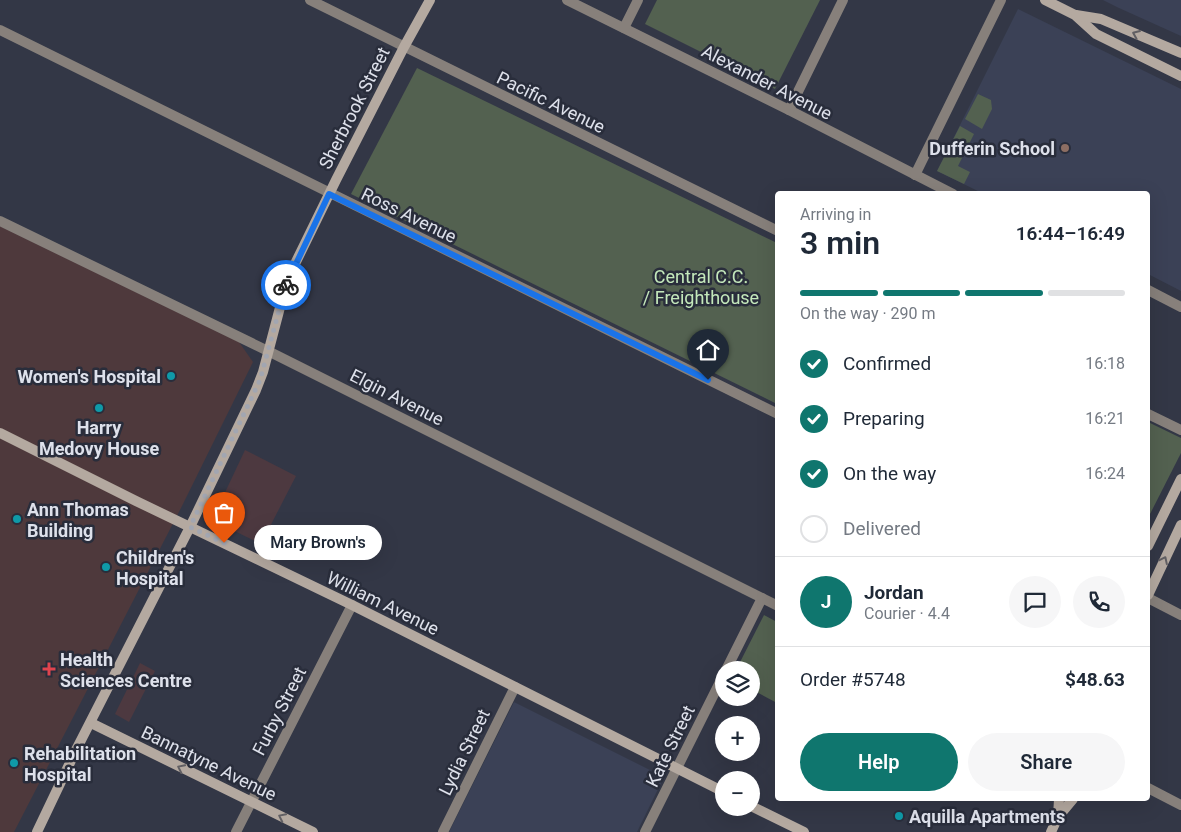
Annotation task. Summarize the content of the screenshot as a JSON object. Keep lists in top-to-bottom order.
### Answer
{
  "streets": {
    "main road": ["Sherbrook Street", "William Avenue", "Bannatyne Avenue"],
    "street": [
      "Alexander Avenue",
      "Pacific Avenue",
      "Ross Avenue",
      "Elgin Avenue",
      "Furby Street",
      "Kate Street",
      "Lydia Street"
    ]
  },
  "crossings": [
    ["Pacific Avenue", "Sherbrook Street"],
    ["Sherbrook Street", "Ross Avenue"],
    ["Sherbrook Street", "Elgin Avenue"],
    ["Sherbrook Street", "William Avenue"],
    ["Sherbrook Street", "Bannatyne Avenue"],
    ["William Avenue", "Furby Street"],
    ["William Avenue", "Kate Street"],
    ["William Avenue", "Lydia Street"],
    ["Furby Street", "Bannatyne Avenue"]
  ],
  "one_way": ["Bannatyne Avenue"],
  "parks": ["Central C.C. / Freighthouse"],
  "places": {
    "other": [
      "Dufferin School",
      "Women's Hospital",
      "Harry Medovy House",
      "Ann Thomas Building",
      "Mary Brown's",
      "Children's Hospital",
      "Rehabilitation Hospital",
      "Aquilla Apartments"
    ],
    "health": ["Health Sciences Centre"]
  },
  "page": {
    "heading": ["3 min", "Arriving in", "16:44–16:49"],
    "panel": [
      "Jordan",
      "Courier · 4.4",
      "Order #5748",
      "$48.63"
    ],
    "bar": "On the way · 290 m",
    "list": [
      ["Confirmed", "16:18"],
      ["Preparing", "16:21"],
      ["On the way", "16:24"],
      "Delivered"
    ],
    "bubble": "Mary Brown's",
    "round": "J",
    "map_buttons": ["+", "−"],
    "buttons": ["Help", "Share"]
  }
}
